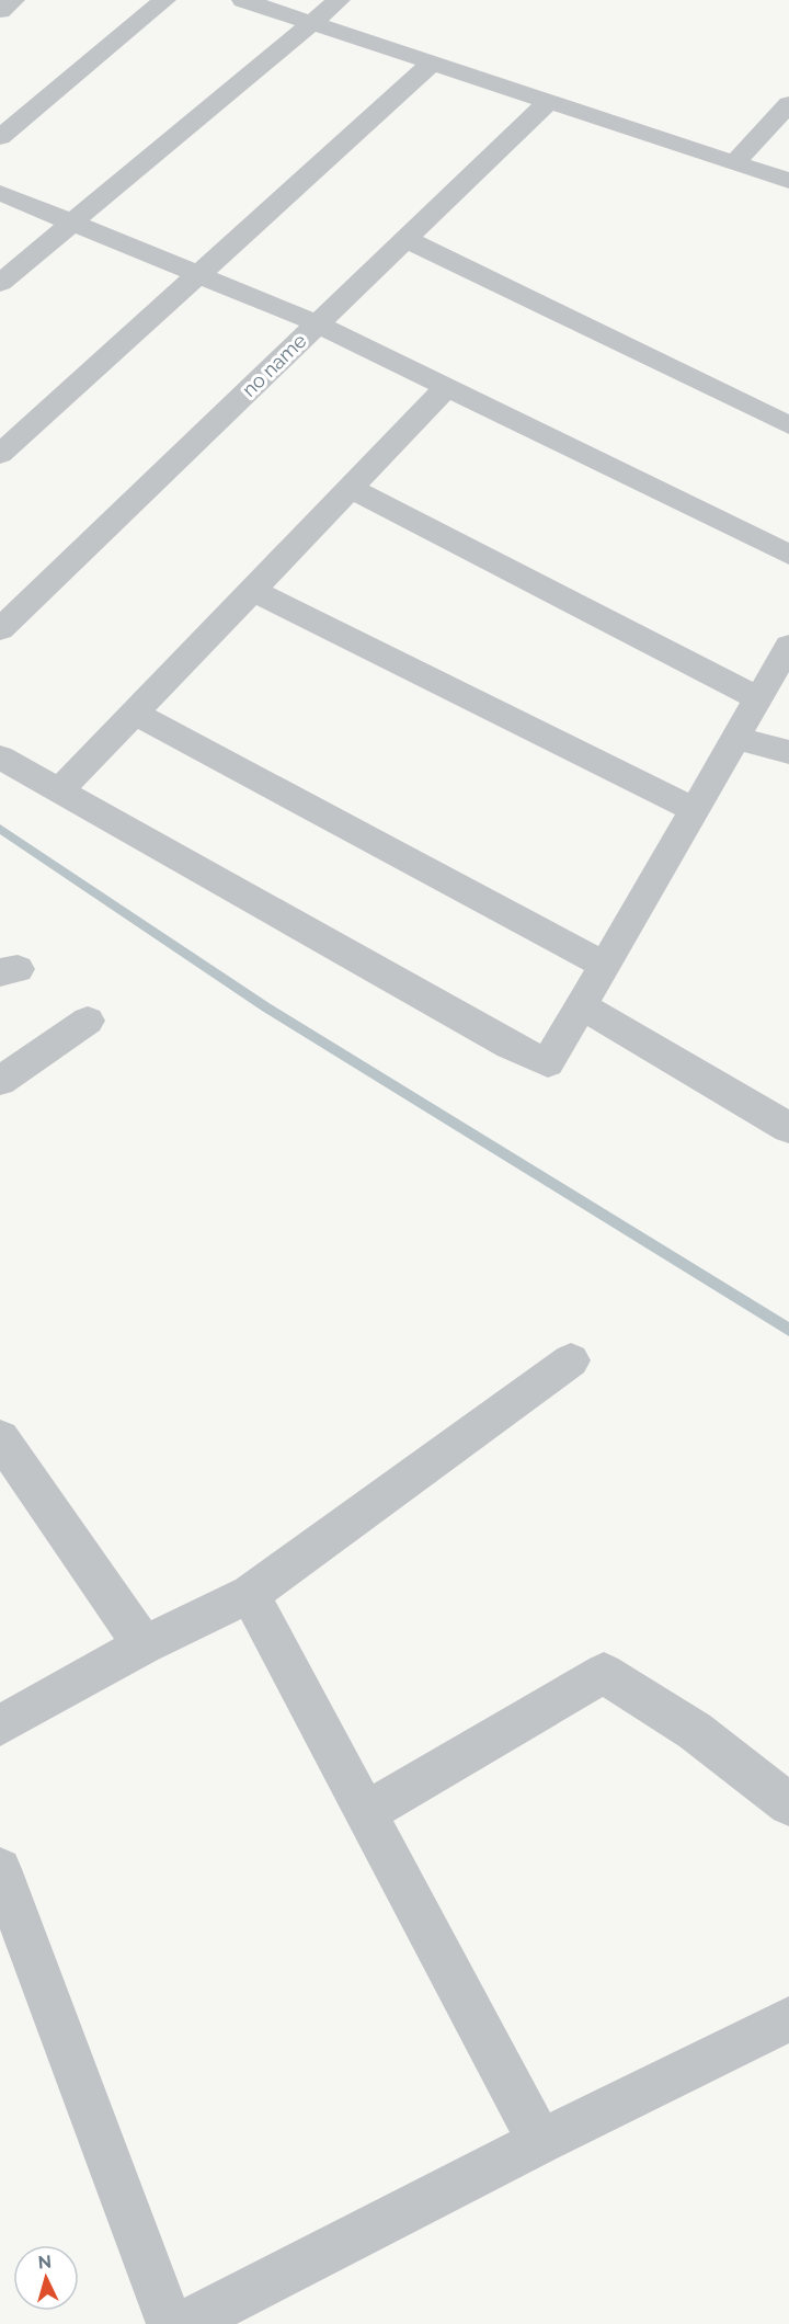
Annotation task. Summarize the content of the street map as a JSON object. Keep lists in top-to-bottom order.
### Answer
{
  "streets": {
    "street": ["no name"]
  },
  "north": "top"
}
